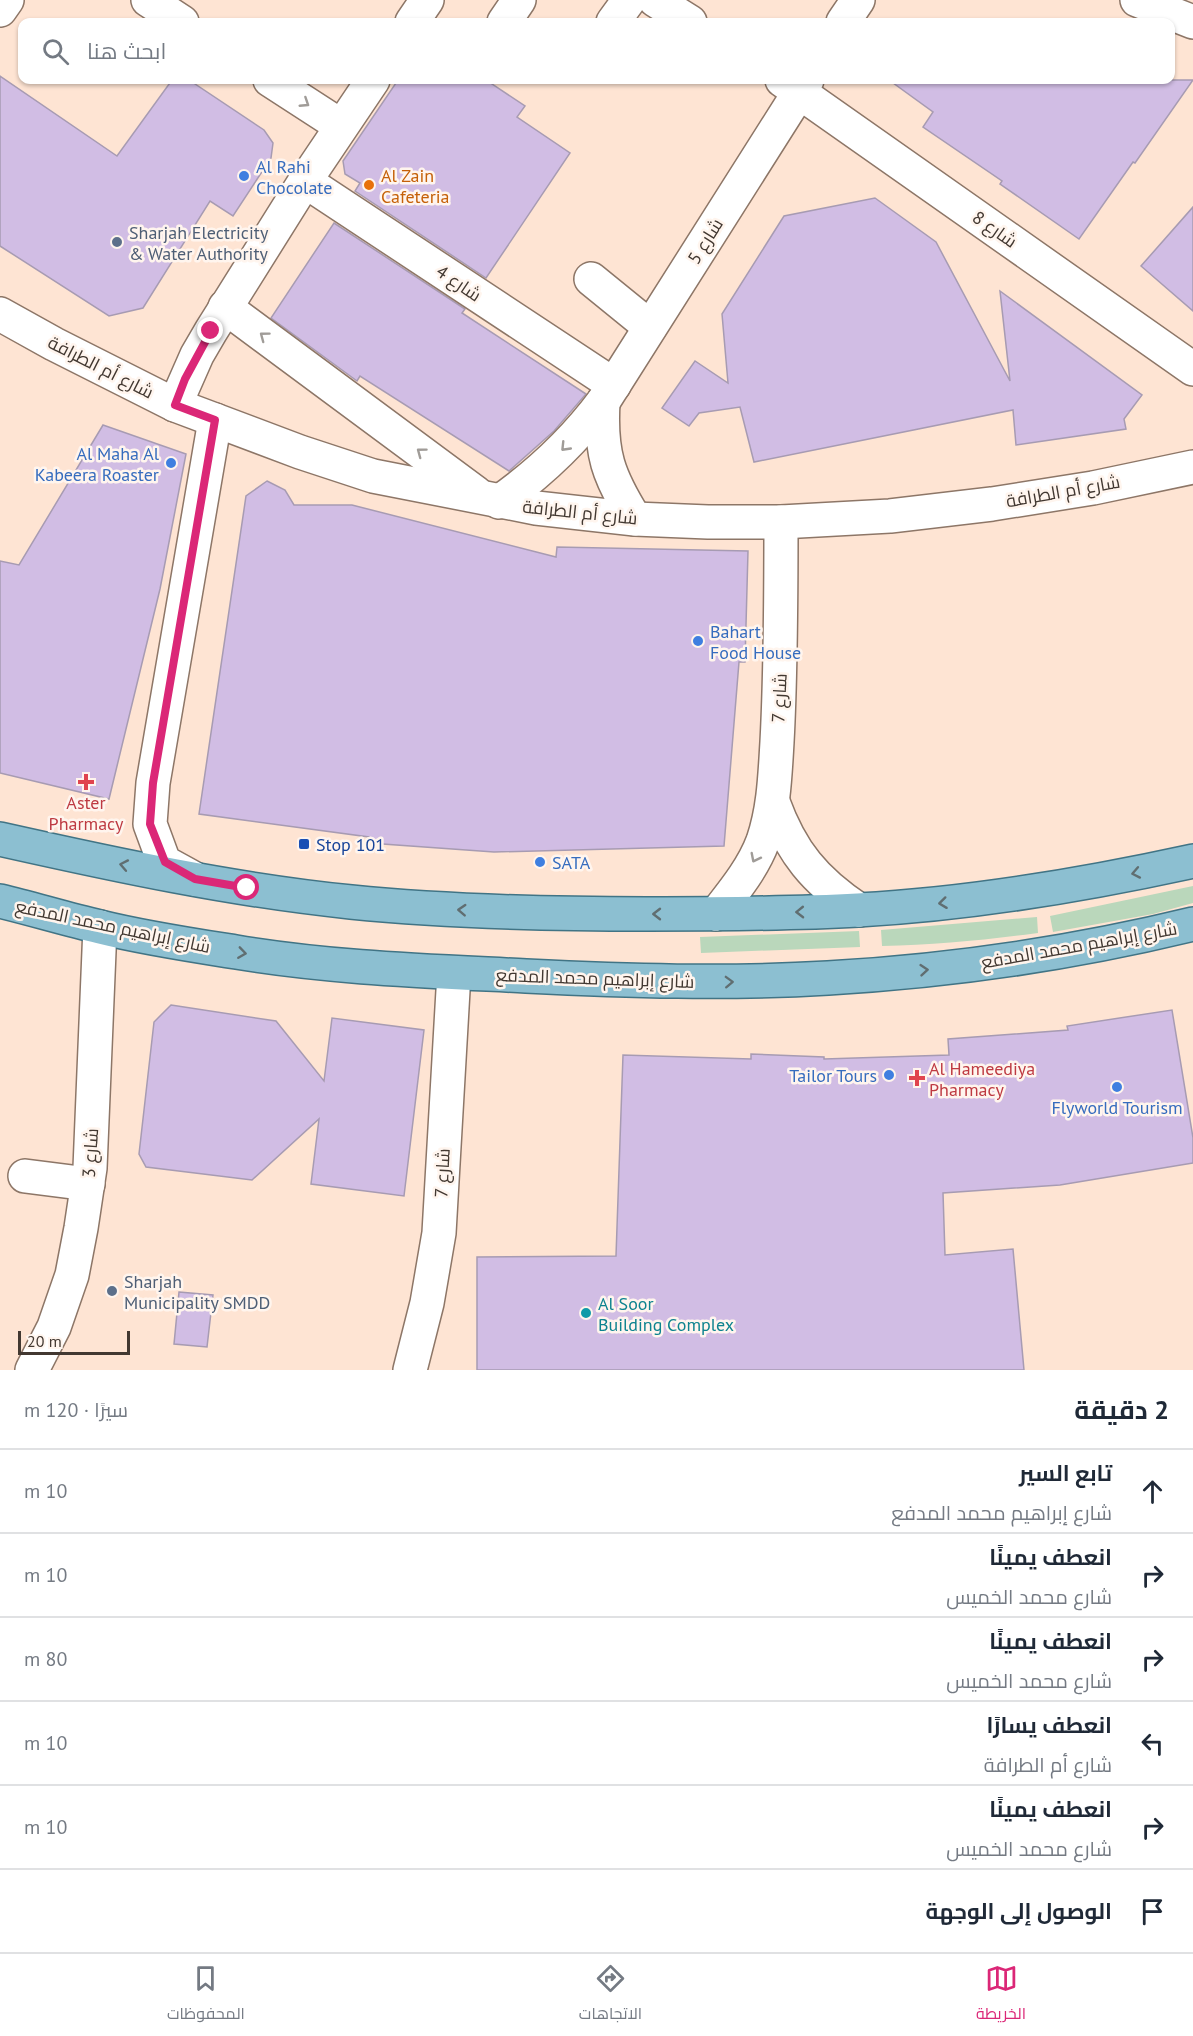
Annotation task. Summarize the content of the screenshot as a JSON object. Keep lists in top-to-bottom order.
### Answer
{
  "streets": {
    "main road": ["شارع إبراهيم محمد المدفع"],
    "street": [
      "شارع 8",
      "شارع 5",
      "شارع 4",
      "شارع أم الطرافة",
      "شارع 7",
      "شارع 3"
    ]
  },
  "crossings": [
    ["شارع 5", "شارع 4"],
    ["شارع 5", "شارع أم الطرافة"],
    ["شارع أم الطرافة", "شارع 7"],
    ["شارع 7", "شارع إبراهيم محمد المدفع"],
    ["شارع إبراهيم محمد المدفع", "شارع 3"]
  ],
  "places": {
    "other": [
      "Al Rahi Chocolate",
      "Al Zain Cafeteria",
      "Sharjah Electricity & Water Authority",
      "Al Maha Al Kabeera Roaster",
      "Bahart Food House",
      "SATA",
      "Tailor Tours",
      "Flyworld Tourism",
      "Sharjah Municipality SMDD",
      "Al Soor Building Complex"
    ],
    "health": ["Aster Pharmacy", "Al Hameediya Pharmacy"],
    "transit": ["Stop 101"]
  },
  "scale_bar": "20 m",
  "page": {
    "search": "ابحث هنا",
    "scale": "20 m",
    "heading": ["2 دقيقة", "سيرًا · 120 m"],
    "list": [
      ["تابع السير", "شارع إبراهيم محمد المدفع", "10 m"],
      ["انعطف يمينًا", "شارع محمد الخميس", "10 m"],
      ["انعطف يمينًا", "شارع محمد الخميس", "80 m"],
      ["انعطف يسارًا", "شارع أم الطرافة", "10 m"],
      ["انعطف يمينًا", "شارع محمد الخميس", "10 m"],
      "الوصول إلى الوجهة"
    ],
    "nav": ["الخريطة", "الاتجاهات", "المحفوظات"]
  }
}
